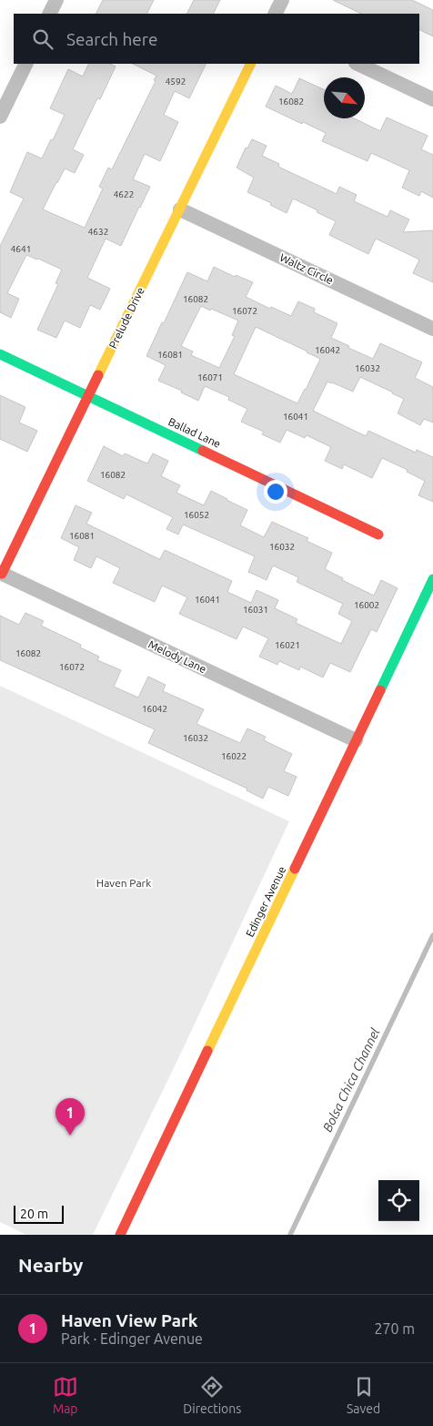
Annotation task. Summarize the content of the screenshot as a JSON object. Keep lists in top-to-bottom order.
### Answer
{
  "streets": {
    "street": [
      "Waltz Circle",
      "Prelude Drive",
      "Ballad Lane",
      "Melody Lane",
      "Edinger Avenue"
    ]
  },
  "crossings": [
    ["Waltz Circle", "Prelude Drive"],
    ["Prelude Drive", "Ballad Lane"],
    ["Prelude Drive", "Melody Lane"],
    ["Melody Lane", "Edinger Avenue"]
  ],
  "water": ["Bolsa Chica Channel"],
  "parks": ["Haven Park"],
  "house_numbers": [
    "4592",
    "16082",
    "4622",
    "4632",
    "4641",
    "16082",
    "16072",
    "16042",
    "16081",
    "16032",
    "16071",
    "16041",
    "16082",
    "16052",
    "16081",
    "16032",
    "16041",
    "16002",
    "16031",
    "16021",
    "16082",
    "16072",
    "16042",
    "16032",
    "16022"
  ],
  "scale_bar": "20 m",
  "north": "bottom right",
  "page": {
    "search": "Search here",
    "pins": "1",
    "scale": "20 m",
    "heading": "Nearby",
    "list": [
      {
        "mark": "1",
        "name": "Haven View Park",
        "note": "Park · Edinger Avenue",
        "value": "270 m"
      }
    ],
    "nav": ["Map", "Directions", "Saved"]
  }
}
